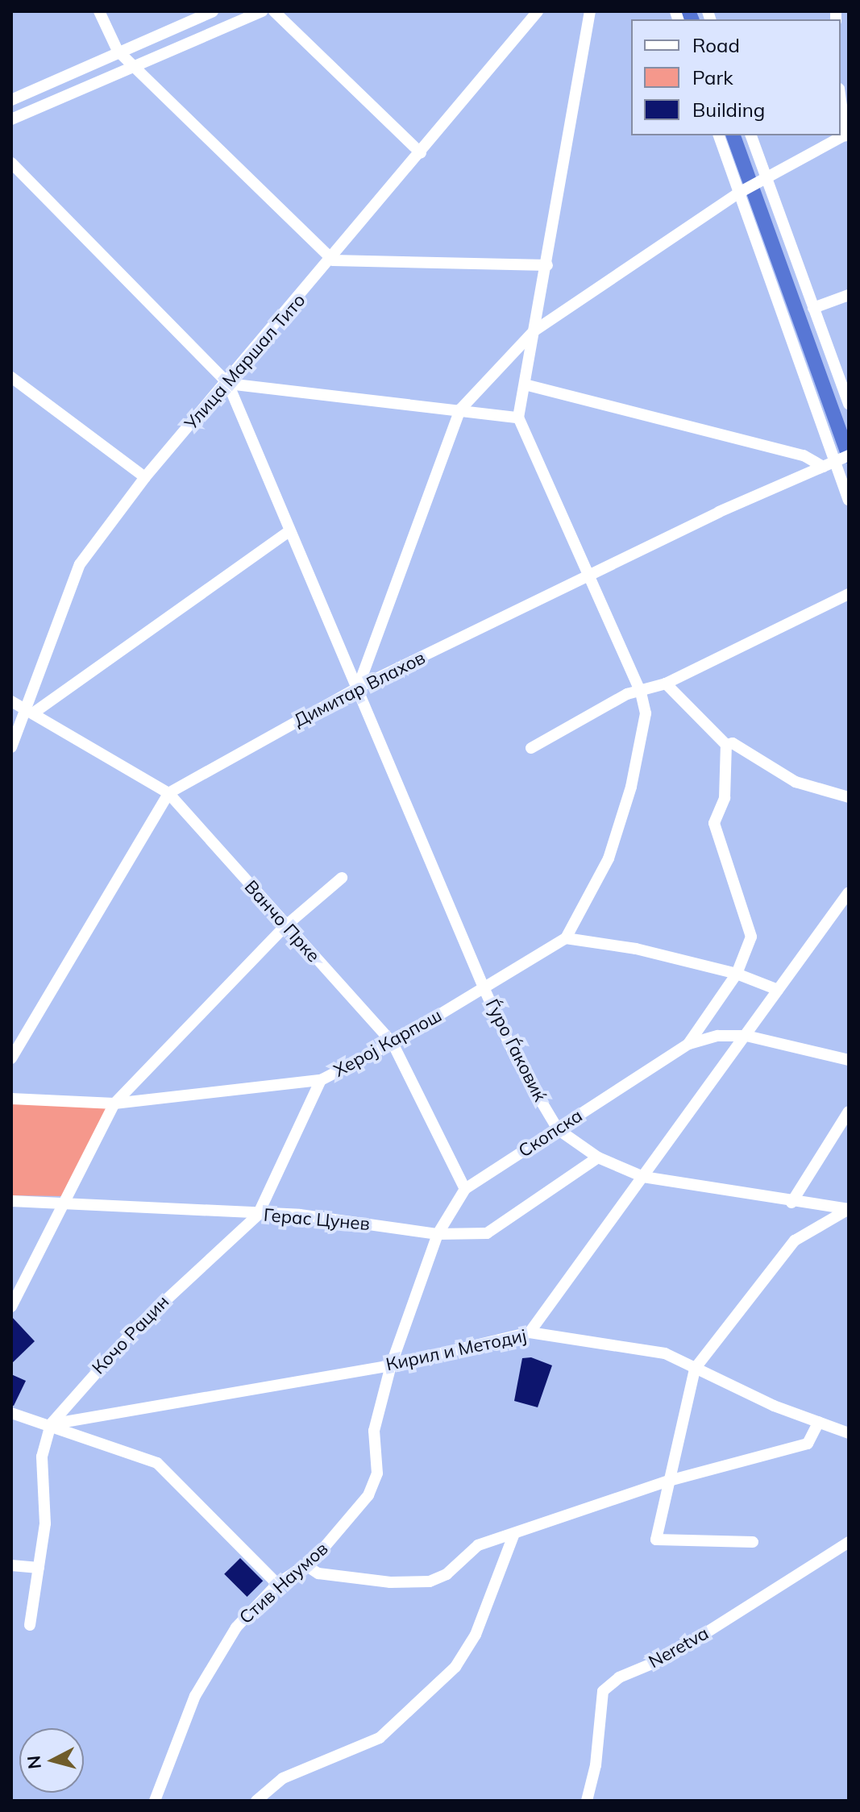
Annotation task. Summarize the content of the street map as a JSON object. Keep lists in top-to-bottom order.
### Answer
{
  "streets": {
    "street": [
      "Улица Маршал Тито",
      "Димитар Влахов",
      "Ванчо Прке",
      "Херој Карпош",
      "Ѓуро Ѓаковиќ",
      "Скопска",
      "Герас Цунев",
      "Кочо Рацин",
      "Кирил и Методиј",
      "Стив Наумов",
      "Neretva"
    ]
  },
  "crossings": [
    ["Улица Маршал Тито", "Ванчо Прке"],
    ["Улица Маршал Тито", "Ѓуро Ѓаковиќ"],
    ["Димитар Влахов", "Ванчо Прке"],
    ["Димитар Влахов", "Ѓуро Ѓаковиќ"],
    ["Ванчо Прке", "Херој Карпош"],
    ["Ванчо Прке", "Скопска"],
    ["Херој Карпош", "Ѓуро Ѓаковиќ"],
    ["Херој Карпош", "Кочо Рацин"],
    ["Ѓуро Ѓаковиќ", "Скопска"],
    ["Ѓуро Ѓаковиќ", "Герас Цунев"],
    ["Скопска", "Герас Цунев"],
    ["Скопска", "Кирил и Методиј"],
    ["Скопска", "Стив Наумов"],
    ["Герас Цунев", "Кочо Рацин"],
    ["Кочо Рацин", "Кирил и Методиј"],
    ["Кирил и Методиј", "Стив Наумов"]
  ],
  "legend": ["Road", "Park", "Building"],
  "north": "left"
}
